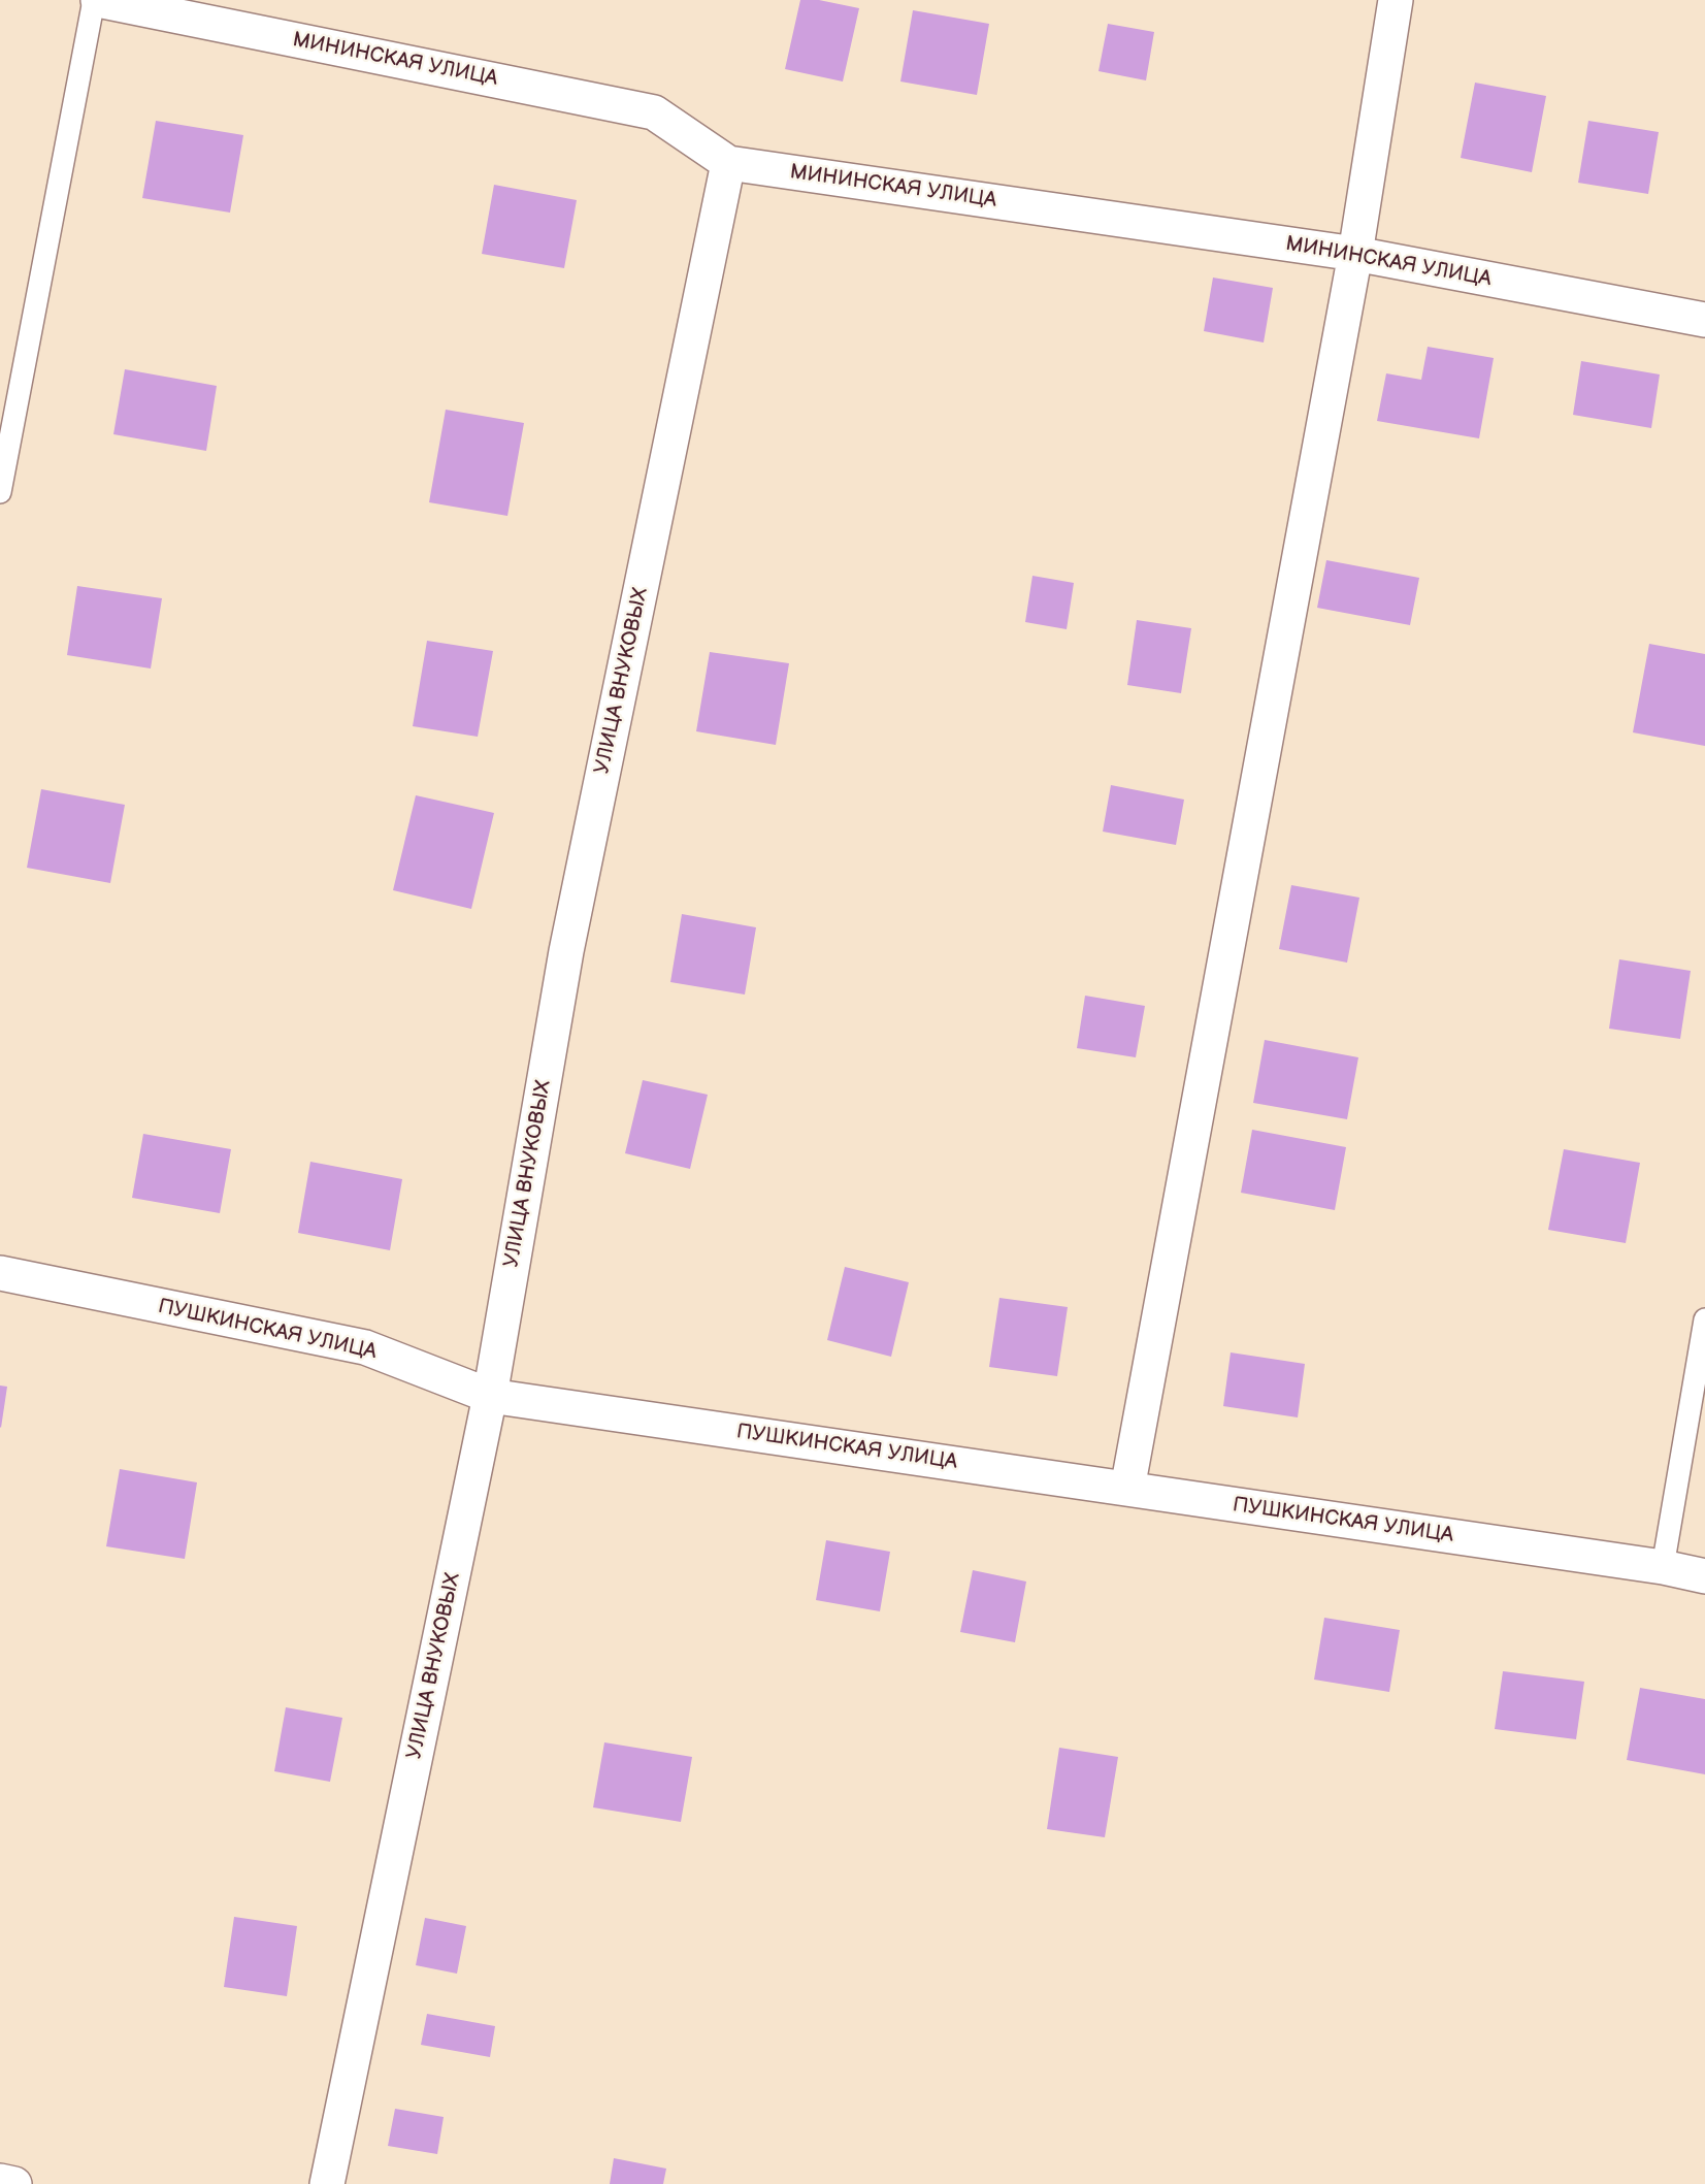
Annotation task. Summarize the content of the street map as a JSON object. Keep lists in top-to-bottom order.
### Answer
{
  "streets": {
    "street": ["МИНИНСКАЯ УЛИЦА", "УЛИЦА ВНУКОВЫХ", "ПУШКИНСКАЯ УЛИЦА"]
  },
  "crossings": [
    ["МИНИНСКАЯ УЛИЦА", "УЛИЦА ВНУКОВЫХ"],
    ["УЛИЦА ВНУКОВЫХ", "ПУШКИНСКАЯ УЛИЦА"]
  ]
}
